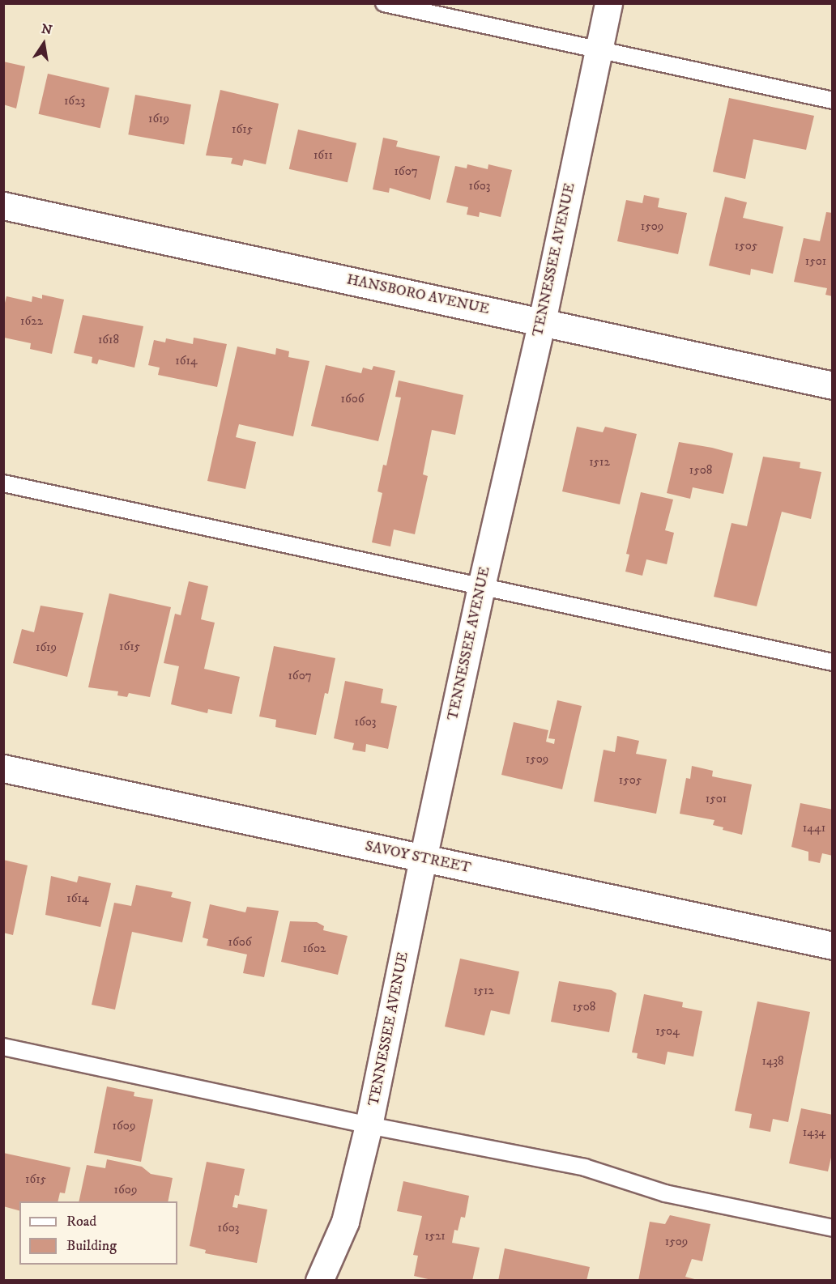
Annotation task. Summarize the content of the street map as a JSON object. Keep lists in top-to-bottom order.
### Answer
{
  "streets": {
    "street": ["TENNESSEE AVENUE", "HANSBORO AVENUE", "SAVOY STREET"]
  },
  "crossings": [
    ["TENNESSEE AVENUE", "HANSBORO AVENUE"],
    ["TENNESSEE AVENUE", "SAVOY STREET"]
  ],
  "house_numbers": [
    "1623",
    "1619",
    "1615",
    "1611",
    "1607",
    "1603",
    "1509",
    "1505",
    "1501",
    "1622",
    "1618",
    "1614",
    "1606",
    "1512",
    "1508",
    "1615",
    "1619",
    "1607",
    "1603",
    "1509",
    "1505",
    "1501",
    "1441",
    "1614",
    "1606",
    "1602",
    "1512",
    "1508",
    "1504",
    "1438",
    "1609",
    "1434",
    "1615",
    "1609",
    "1603",
    "1521",
    "1509"
  ],
  "legend": ["Road", "Building"],
  "north": "top"
}
